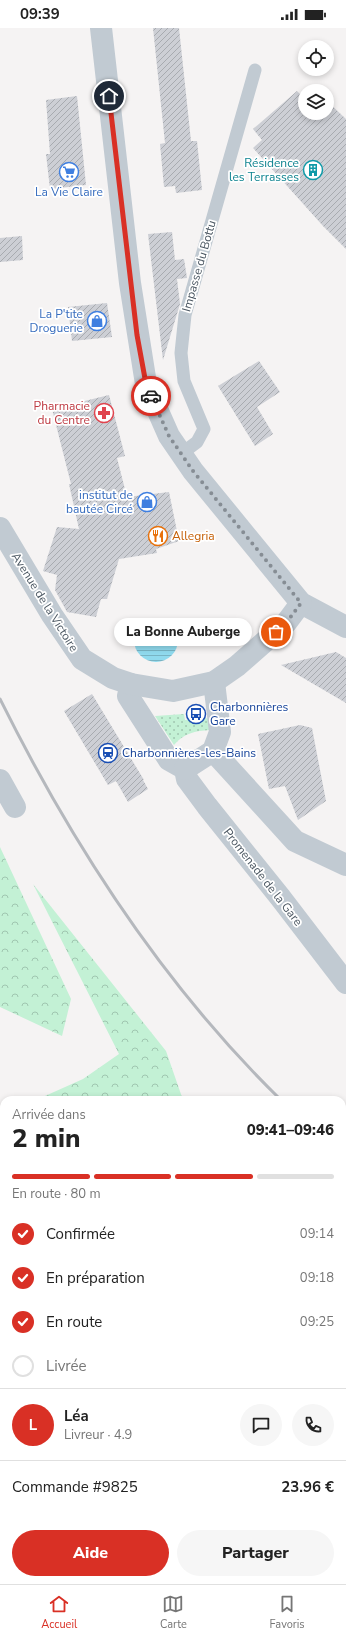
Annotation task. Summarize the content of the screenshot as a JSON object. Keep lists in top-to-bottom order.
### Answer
{
  "streets": {
    "street": ["Avenue de la Victoire", "Promenade de la Gare"],
    "lane": ["Impasse du Bottu"]
  },
  "places": {
    "building": ["Résidence les Terrasses"],
    "supermarket": ["La Vie Claire"],
    "shop": ["La P'tite Droguerie", "institut de bautée Circé"],
    "pharmacy": ["Pharmacie du Centre"],
    "restaurant": ["Allegria"],
    "other": ["La Bonne Auberge"],
    "bus stop": ["Charbonnières Gare"],
    "station": ["Charbonnières-les-Bains"]
  },
  "page": {
    "status": "09:39",
    "bubble": "La Bonne Auberge",
    "heading": ["2 min", "Arrivée dans", "09:41–09:46"],
    "panel": [
      "Léa",
      "Livreur · 4.9",
      "Commande #9825",
      "23.96 €"
    ],
    "bar": "En route · 80 m",
    "list": [
      ["Confirmée", "09:14"],
      ["En préparation", "09:18"],
      ["En route", "09:25"],
      "Livrée"
    ],
    "round": "L",
    "buttons": ["Aide", "Partager"],
    "tabs": ["Accueil", "Carte", "Favoris"]
  }
}
